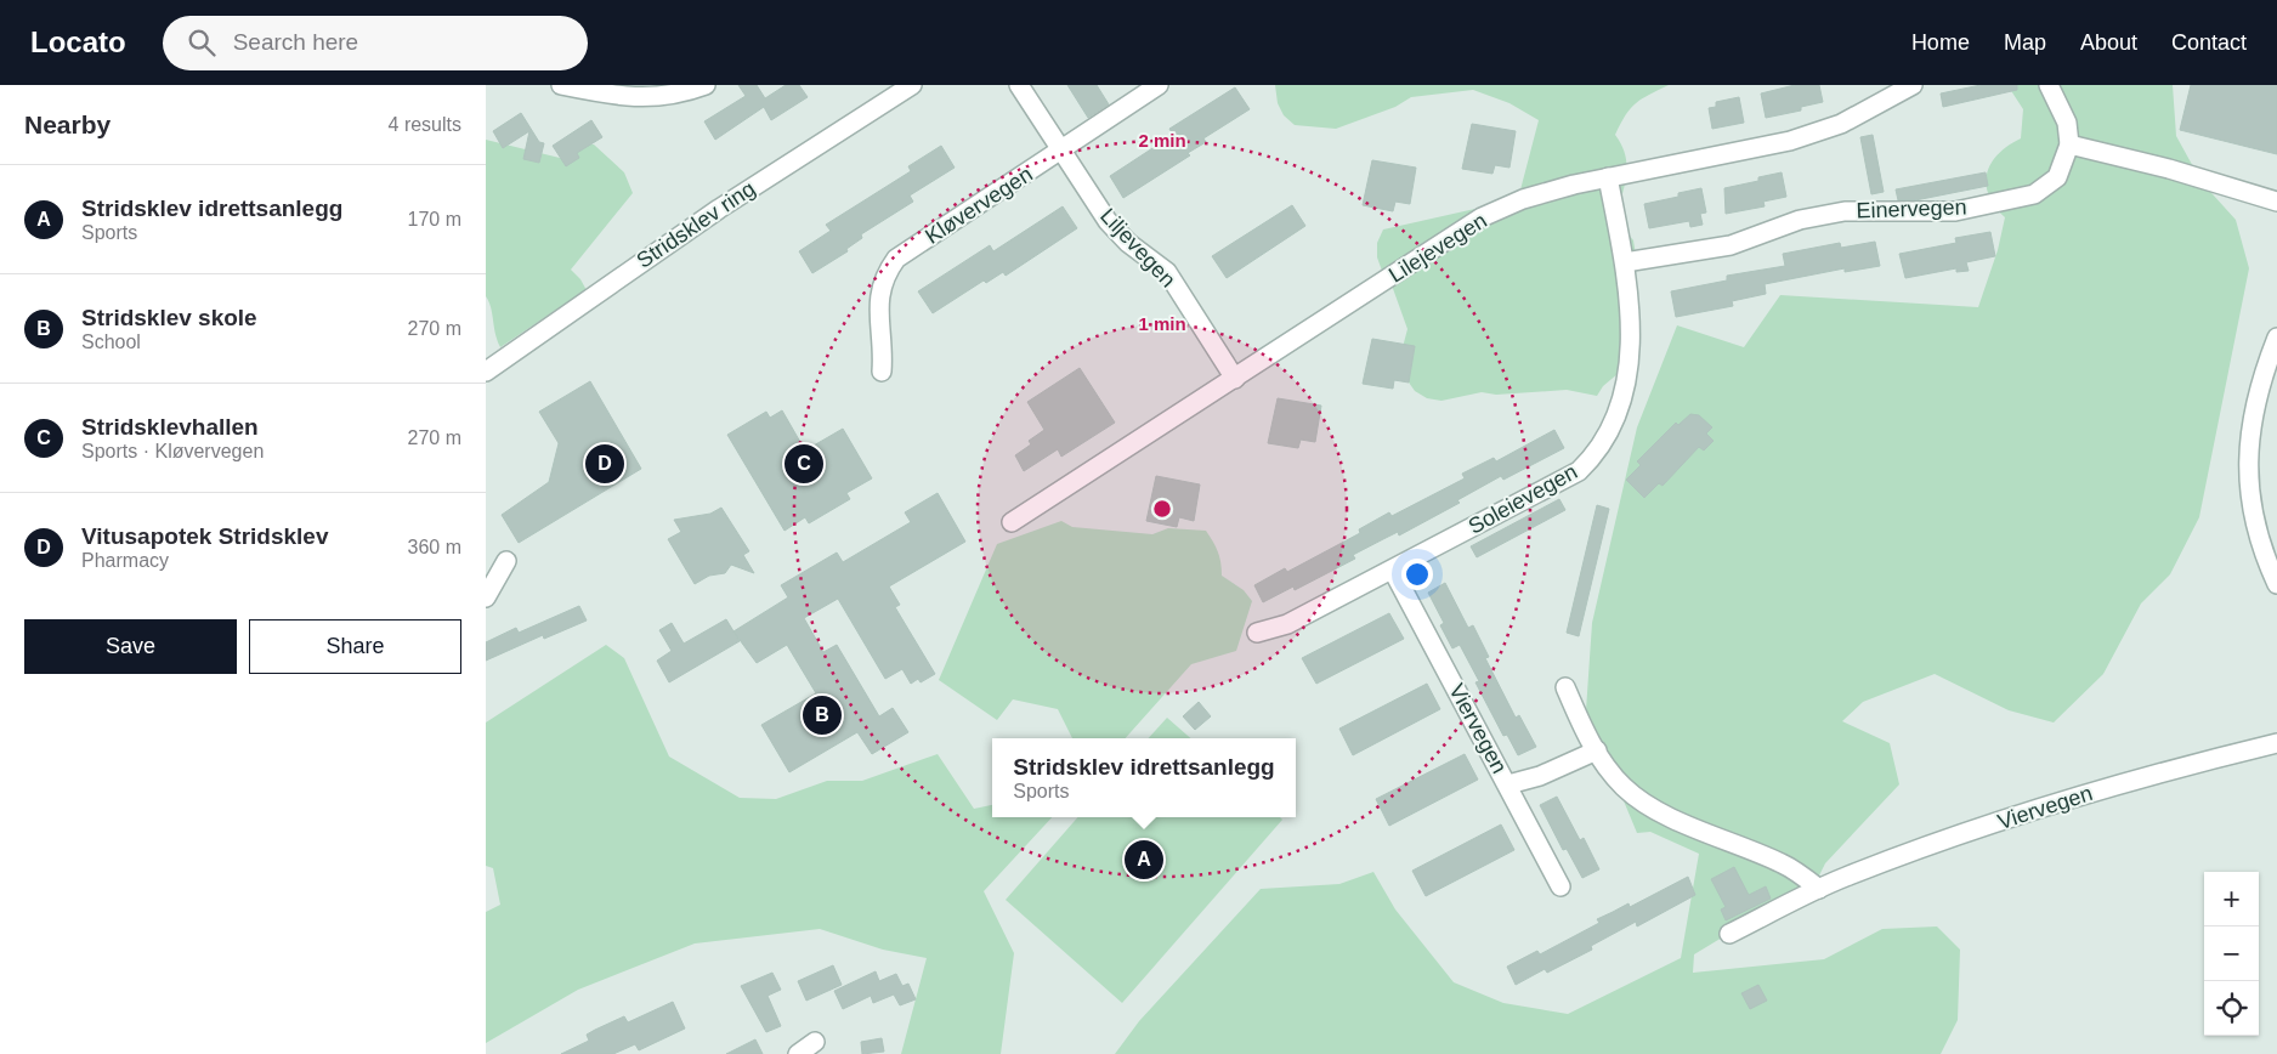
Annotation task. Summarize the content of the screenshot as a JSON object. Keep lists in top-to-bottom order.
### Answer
{
  "streets": {
    "street": [
      "Kløvervegen",
      "Einervegen",
      "Stridsklev ring",
      "Liljevegen",
      "Lilejevegen",
      "Soleievegen",
      "Viervegen"
    ]
  },
  "crossings": [
    ["Kløvervegen", "Liljevegen"],
    ["Einervegen", "Soleievegen"],
    ["Liljevegen", "Lilejevegen"],
    ["Lilejevegen", "Soleievegen"],
    ["Soleievegen", "Viervegen"]
  ],
  "page": {
    "header": "Locato",
    "search": "Search here",
    "nav": [
      "Home",
      "Map",
      "About",
      "Contact"
    ],
    "heading": ["Nearby", "4 results"],
    "list": [
      {
        "mark": "A",
        "name": "Stridsklev idrettsanlegg",
        "note": "Sports",
        "value": "170 m"
      },
      {
        "mark": "B",
        "name": "Stridsklev skole",
        "note": "School",
        "value": "270 m"
      },
      {
        "mark": "C",
        "name": "Stridsklevhallen",
        "note": "Sports · Kløvervegen",
        "value": "270 m"
      },
      {
        "mark": "D",
        "name": "Vitusapotek Stridsklev",
        "note": "Pharmacy",
        "value": "360 m"
      }
    ],
    "pins": [
      "C",
      "D",
      "B",
      "A"
    ],
    "buttons": ["Save", "Share"],
    "popup": ["Stridsklev idrettsanlegg", "Sports"],
    "map_buttons": ["+", "−"]
  },
  "rings": ["2 min", "1 min"]
}
